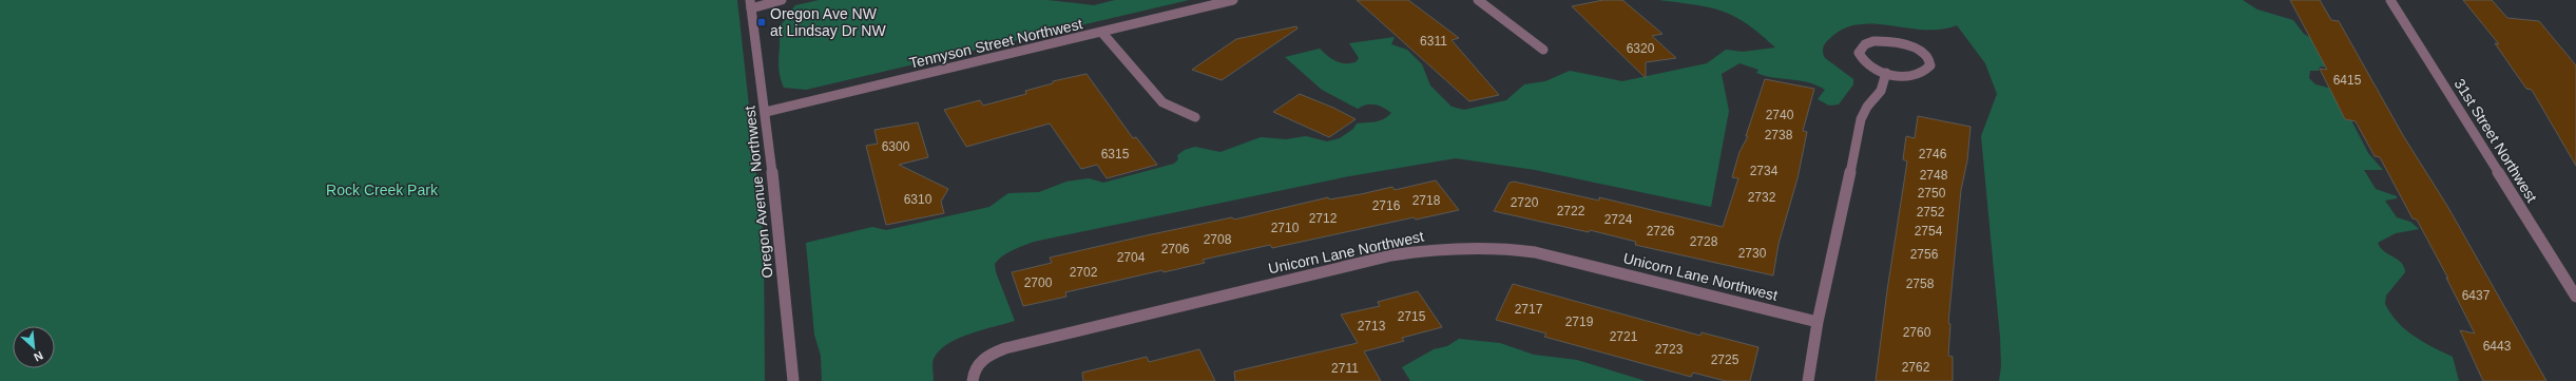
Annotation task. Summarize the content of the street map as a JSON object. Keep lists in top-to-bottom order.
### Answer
{
  "streets": {
    "street": [
      "Tennyson Street Northwest",
      "31st Street Northwest",
      "Oregon Avenue Northwest",
      "Unicorn Lane Northwest"
    ]
  },
  "crossings": [
    ["Tennyson Street Northwest", "Oregon Avenue Northwest"]
  ],
  "parks": ["Rock Creek Park"],
  "places": {
    "transit": ["Oregon Ave NW at Lindsay Dr NW"]
  },
  "house_numbers": [
    "6311",
    "6320",
    "6415",
    "2740",
    "2738",
    "6300",
    "6315",
    "2746",
    "2734",
    "2748",
    "2750",
    "2732",
    "6310",
    "2718",
    "2720",
    "2716",
    "2722",
    "2752",
    "2712",
    "2724",
    "2710",
    "2726",
    "2754",
    "2708",
    "2728",
    "2706",
    "2730",
    "2756",
    "2704",
    "2702",
    "2700",
    "2758",
    "6437",
    "2717",
    "2715",
    "2719",
    "2713",
    "2760",
    "2721",
    "6443",
    "2723",
    "2725",
    "2762",
    "2711"
  ],
  "north": "bottom right"
}
